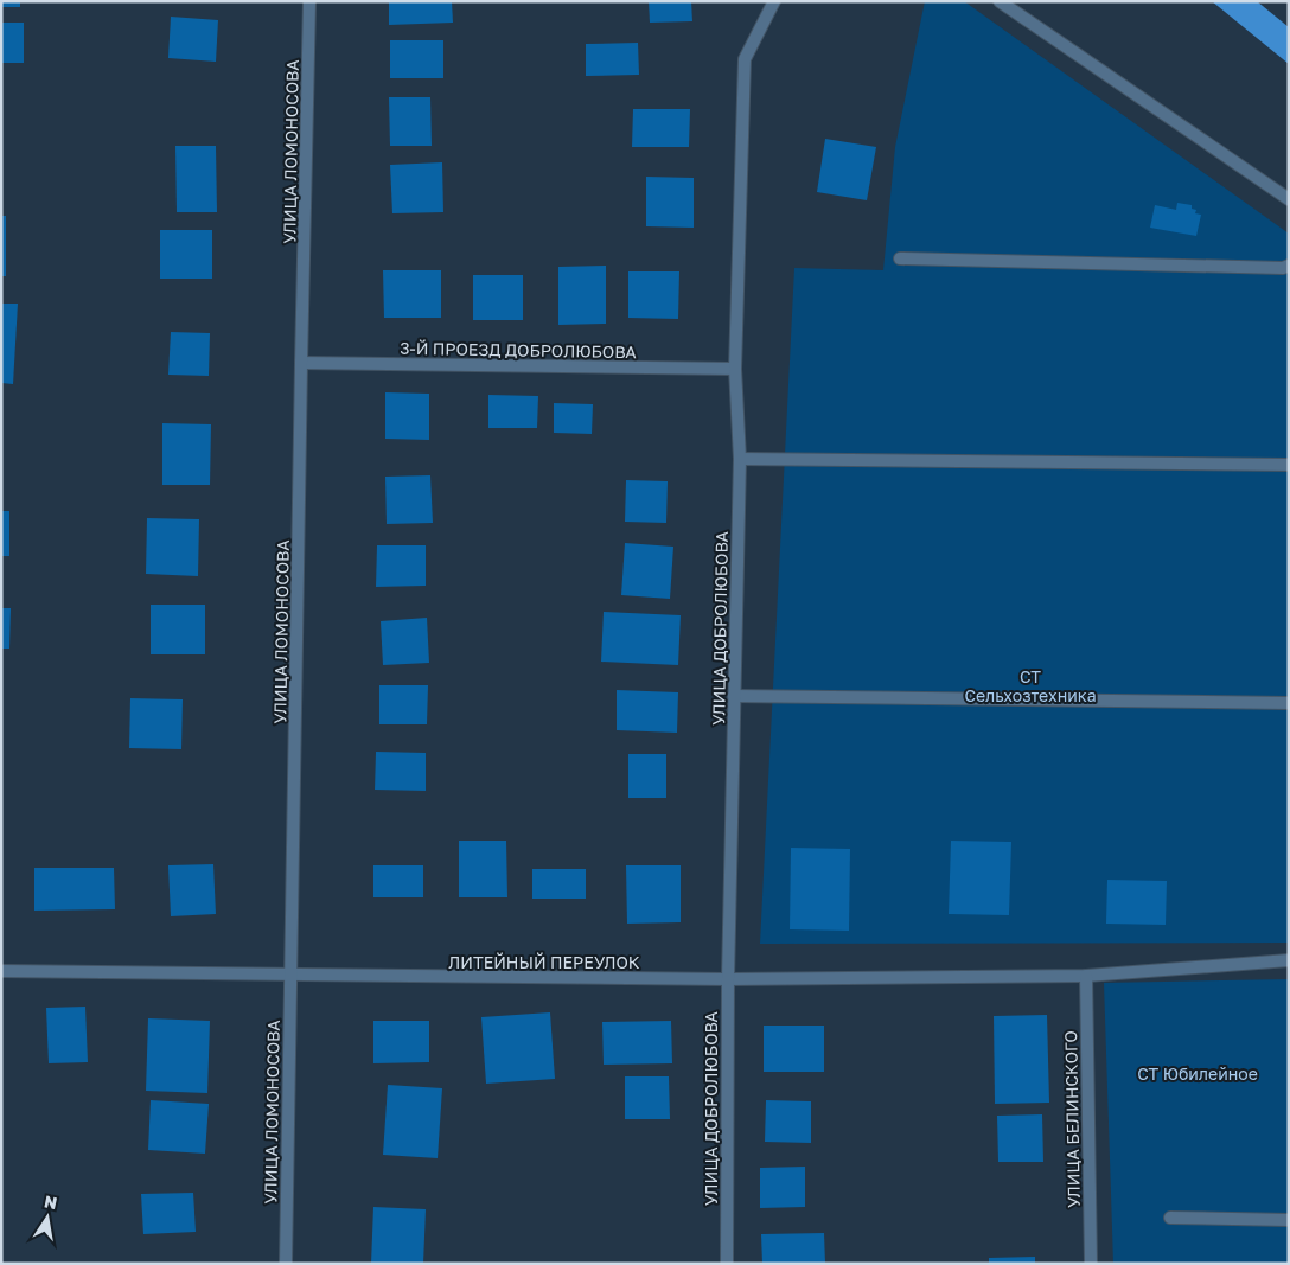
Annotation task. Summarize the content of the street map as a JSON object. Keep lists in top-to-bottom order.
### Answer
{
  "streets": {
    "street": [
      "УЛИЦА ЛОМОНОСОВА",
      "3-Й ПРОЕЗД ДОБРОЛЮБОВА",
      "УЛИЦА ДОБРОЛЮБОВА",
      "ЛИТЕЙНЫЙ ПЕРЕУЛОК",
      "УЛИЦА БЕЛИНСКОГО"
    ]
  },
  "crossings": [
    ["УЛИЦА ЛОМОНОСОВА", "3-Й ПРОЕЗД ДОБРОЛЮБОВА"],
    ["УЛИЦА ЛОМОНОСОВА", "ЛИТЕЙНЫЙ ПЕРЕУЛОК"],
    ["3-Й ПРОЕЗД ДОБРОЛЮБОВА", "УЛИЦА ДОБРОЛЮБОВА"],
    ["УЛИЦА ДОБРОЛЮБОВА", "ЛИТЕЙНЫЙ ПЕРЕУЛОК"],
    ["ЛИТЕЙНЫЙ ПЕРЕУЛОК", "УЛИЦА БЕЛИНСКОГО"]
  ],
  "parks": ["СТ Сельхозтехника", "СТ Юбилейное"],
  "north": "top"
}
